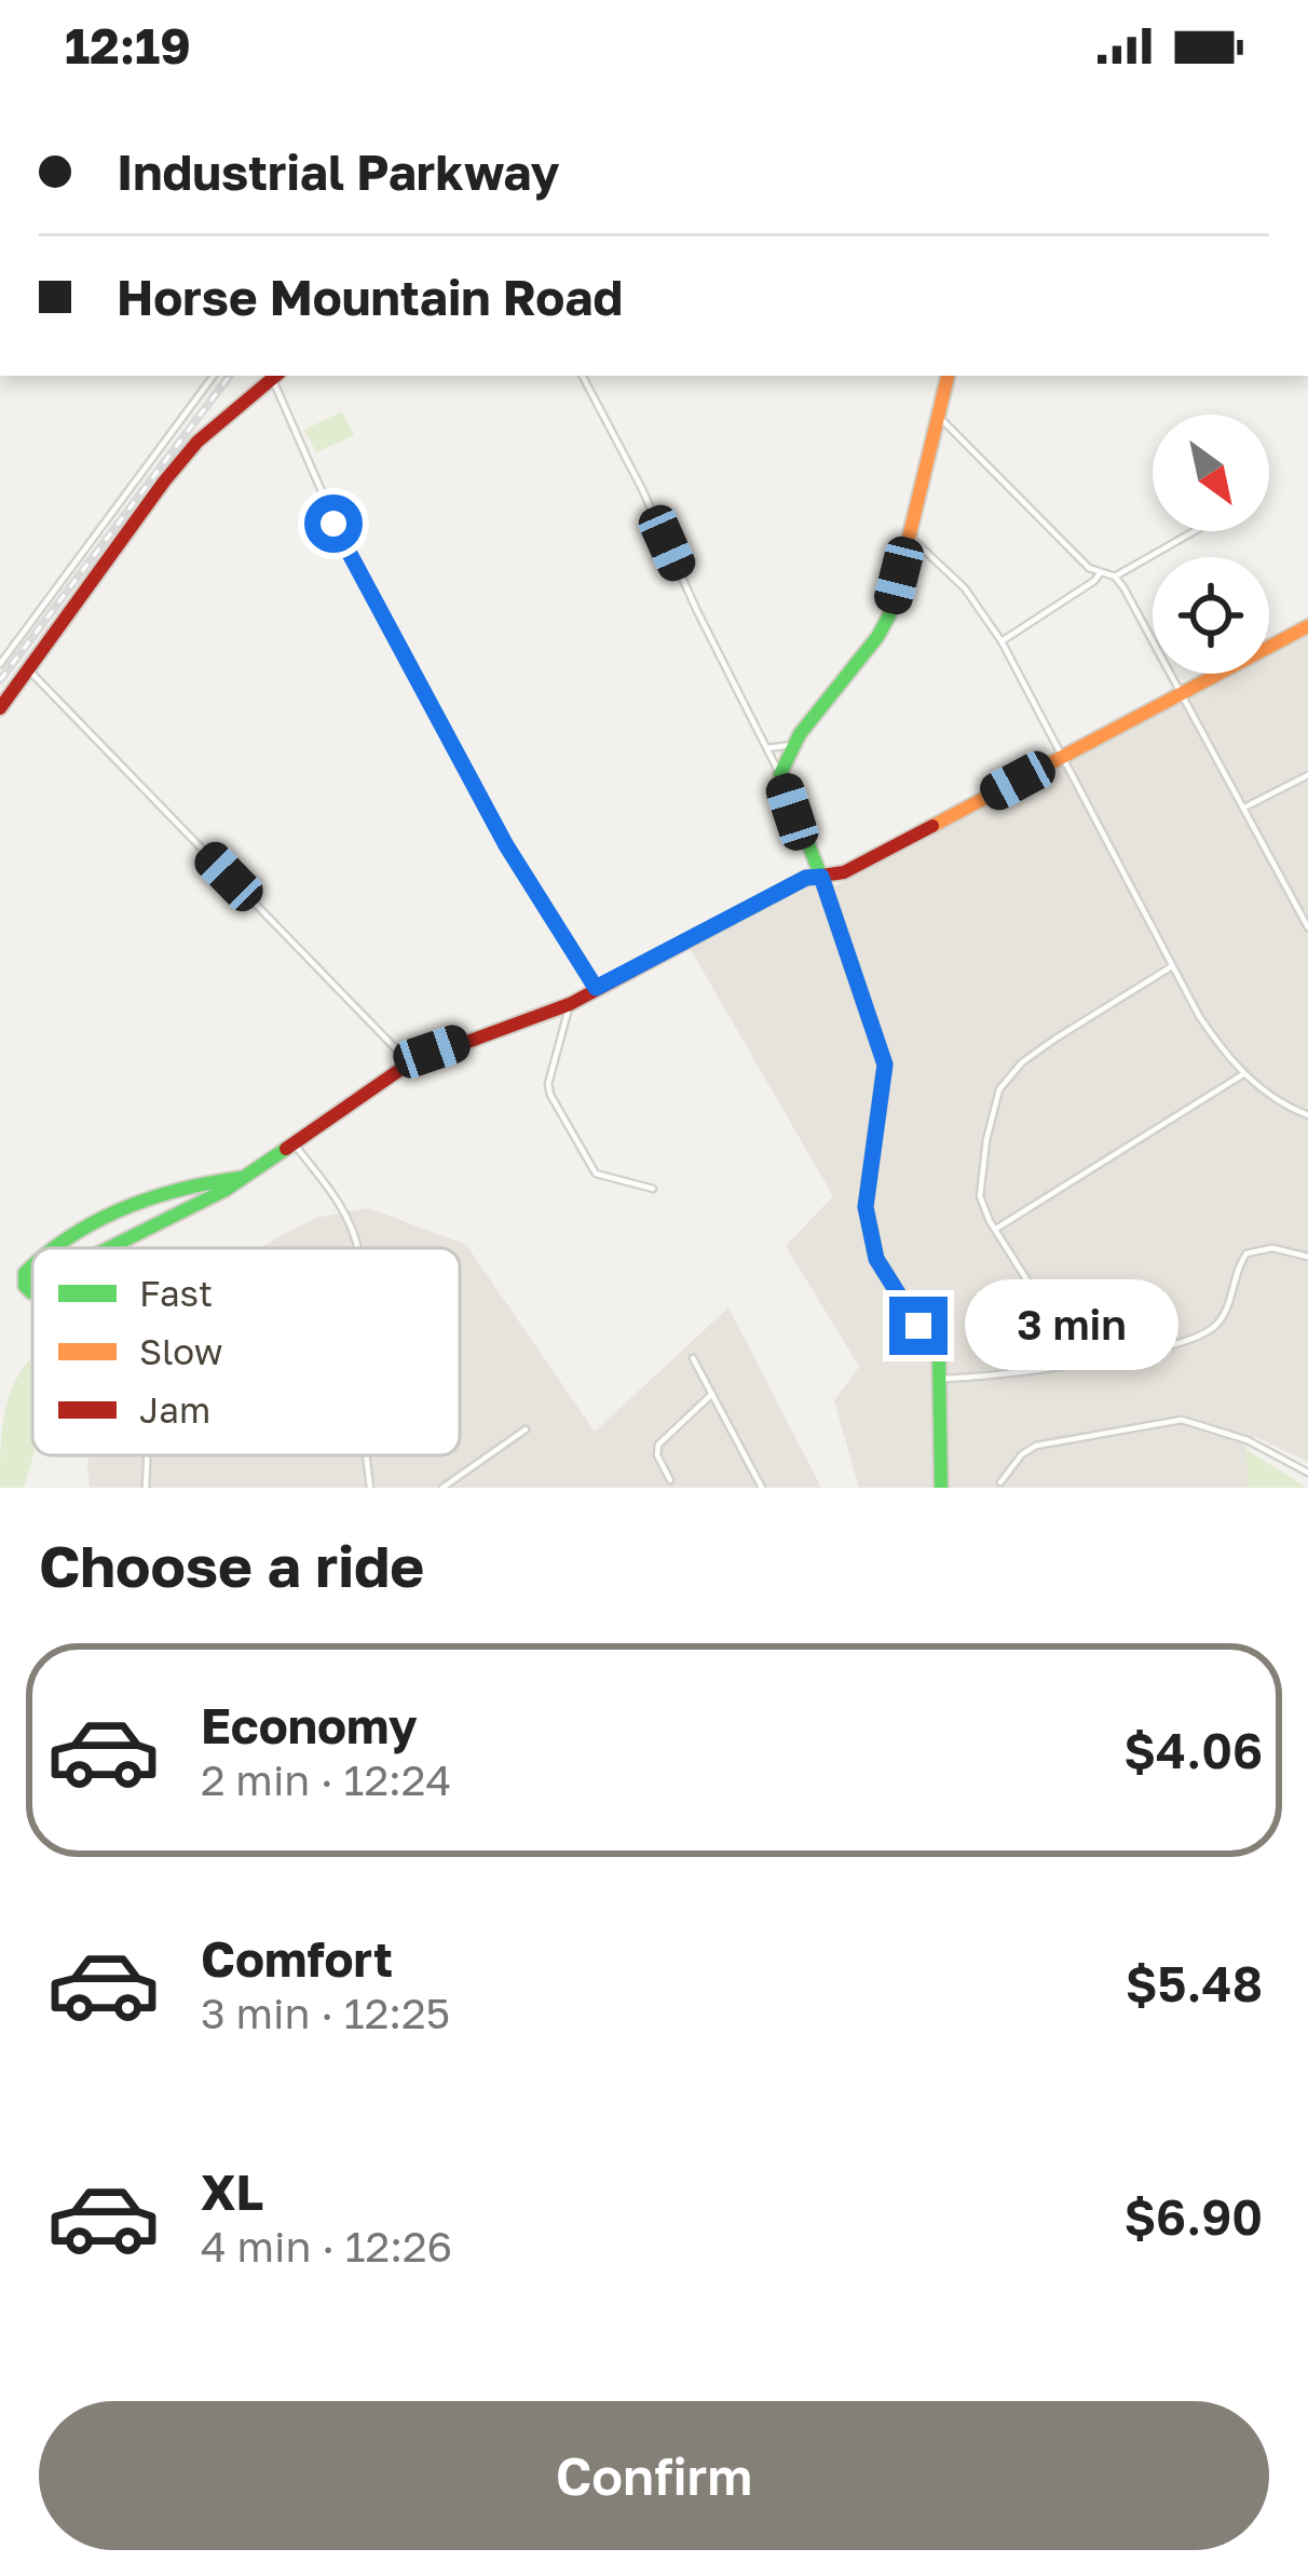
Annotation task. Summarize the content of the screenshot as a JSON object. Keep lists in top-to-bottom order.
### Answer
{
  "legend": ["Fast", "Slow", "Jam"],
  "north": "bottom right",
  "page": {
    "status": "12:19",
    "banner": ["Industrial Parkway", "Horse Mountain Road"],
    "bubble": "3 min",
    "heading": "Choose a ride",
    "list": [
      {
        "name": "Economy",
        "note": "2 min · 12:24",
        "value": "$4.06"
      },
      {
        "name": "Comfort",
        "note": "3 min · 12:25",
        "value": "$5.48"
      },
      {
        "name": "XL",
        "note": "4 min · 12:26",
        "value": "$6.90"
      }
    ],
    "buttons": "Confirm"
  }
}
